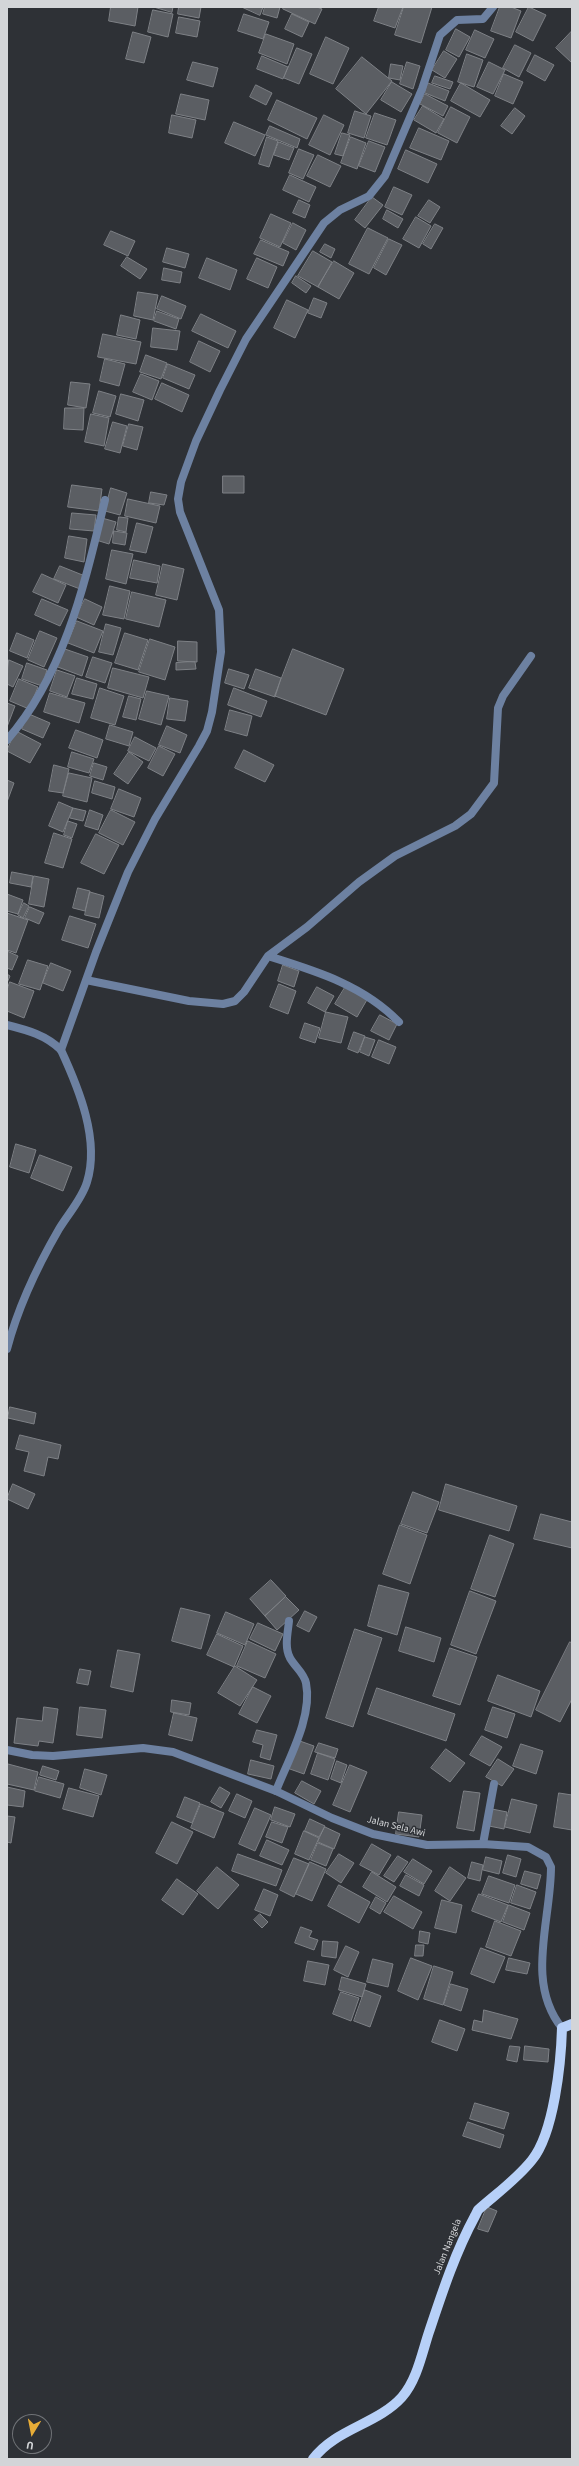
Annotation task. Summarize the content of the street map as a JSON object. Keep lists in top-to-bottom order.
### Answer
{
  "streets": {
    "main road": ["Jalan Nangela"],
    "street": ["Jalan Sela Awi"]
  },
  "crossings": [
    ["Jalan Sela Awi", "Jalan Nangela"]
  ],
  "north": "bottom"
}
